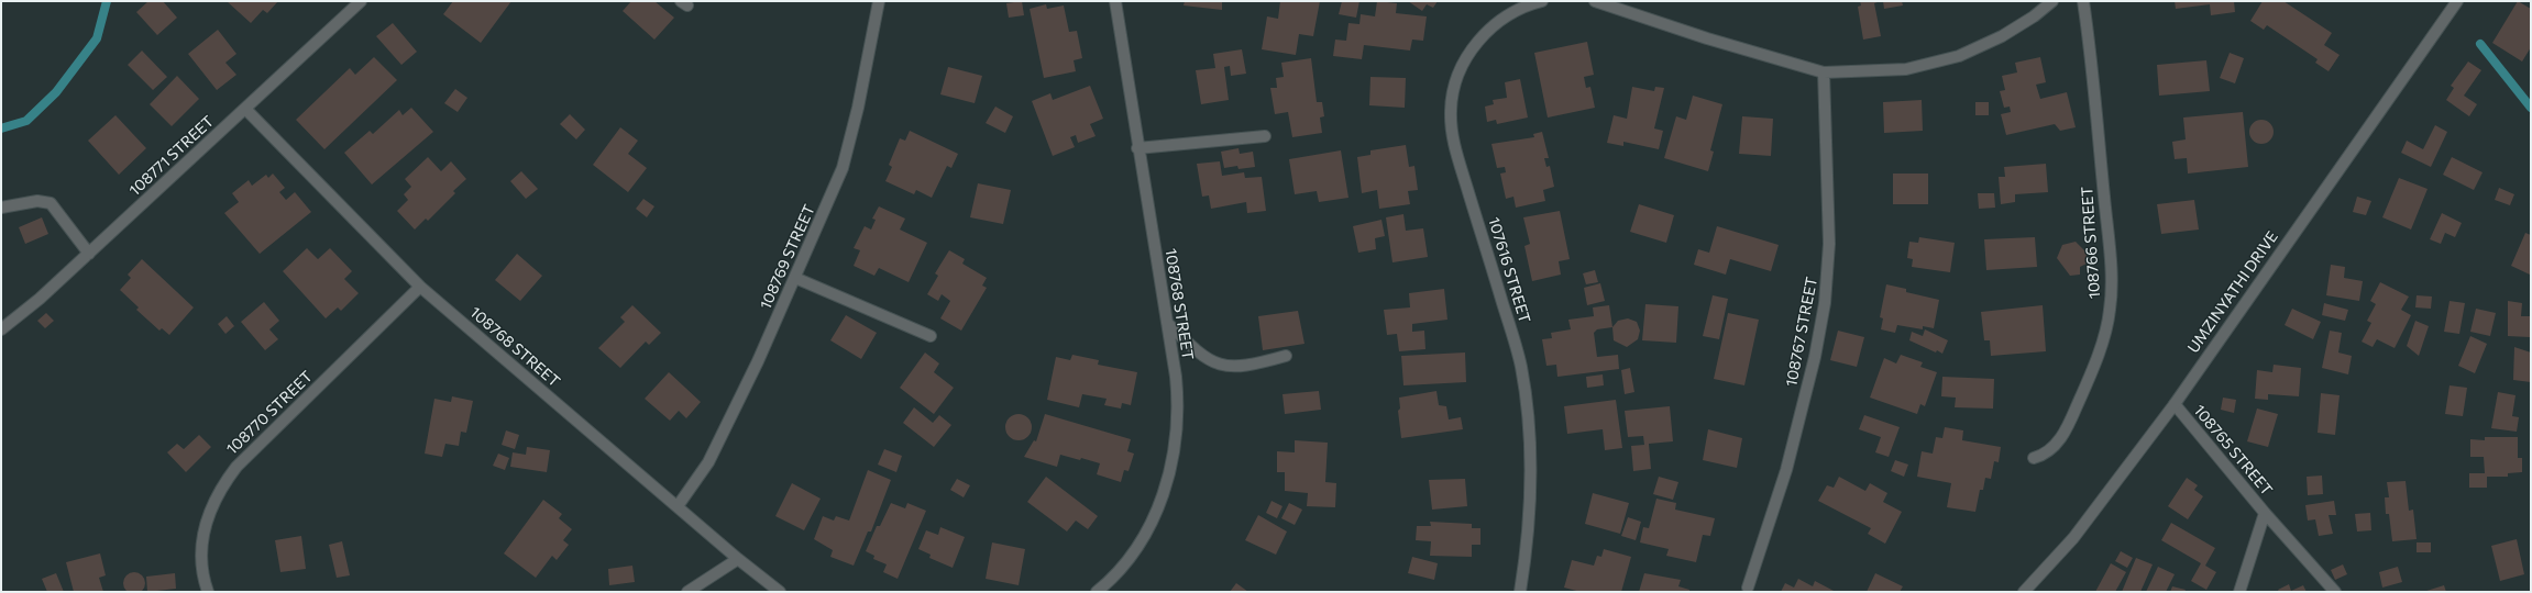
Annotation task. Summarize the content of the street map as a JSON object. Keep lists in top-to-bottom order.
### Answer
{
  "streets": {
    "street": [
      "108771 STREET",
      "108766 STREET",
      "108769 STREET",
      "107616 STREET",
      "UMZINYATHI DRIVE",
      "108768 STREET",
      "108767 STREET",
      "108770 STREET",
      "108765 STREET"
    ]
  },
  "crossings": [
    ["108771 STREET", "108768 STREET"],
    ["108769 STREET", "108768 STREET"],
    ["UMZINYATHI DRIVE", "108765 STREET"],
    ["108768 STREET", "108770 STREET"]
  ]
}
